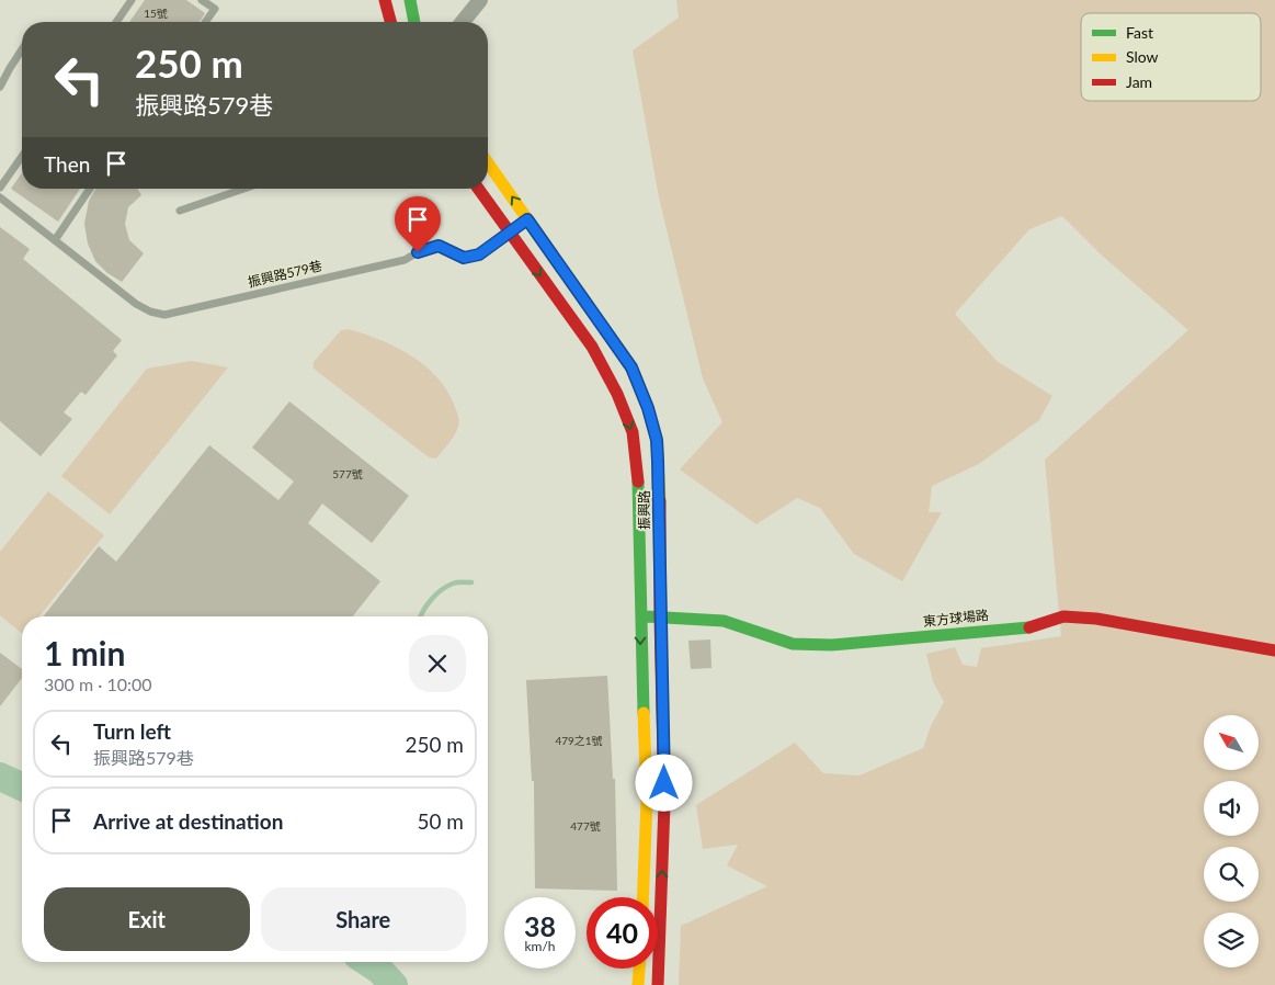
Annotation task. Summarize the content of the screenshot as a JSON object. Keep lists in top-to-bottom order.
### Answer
{
  "streets": {
    "street": ["振興路", "東方球場路"],
    "lane": ["振興路579巷"]
  },
  "crossings": [
    ["振興路579巷", "振興路"],
    ["振興路", "東方球場路"]
  ],
  "house_numbers": [
    "15號",
    "577號",
    "479之1號",
    "477號"
  ],
  "legend": ["Fast", "Slow", "Jam"],
  "north": "top left",
  "page": {
    "turn": ["250 m", "振興路579巷"],
    "then": "Then",
    "heading": ["1 min", "300 m · 10:00"],
    "list": [
      {
        "name": "Turn left",
        "note": "振興路579巷",
        "value": "250 m"
      },
      {
        "name": "Arrive at destination",
        "value": "50 m"
      }
    ],
    "buttons": ["Exit", "Share"],
    "speed": "38 km/h",
    "limit": "40"
  }
}
